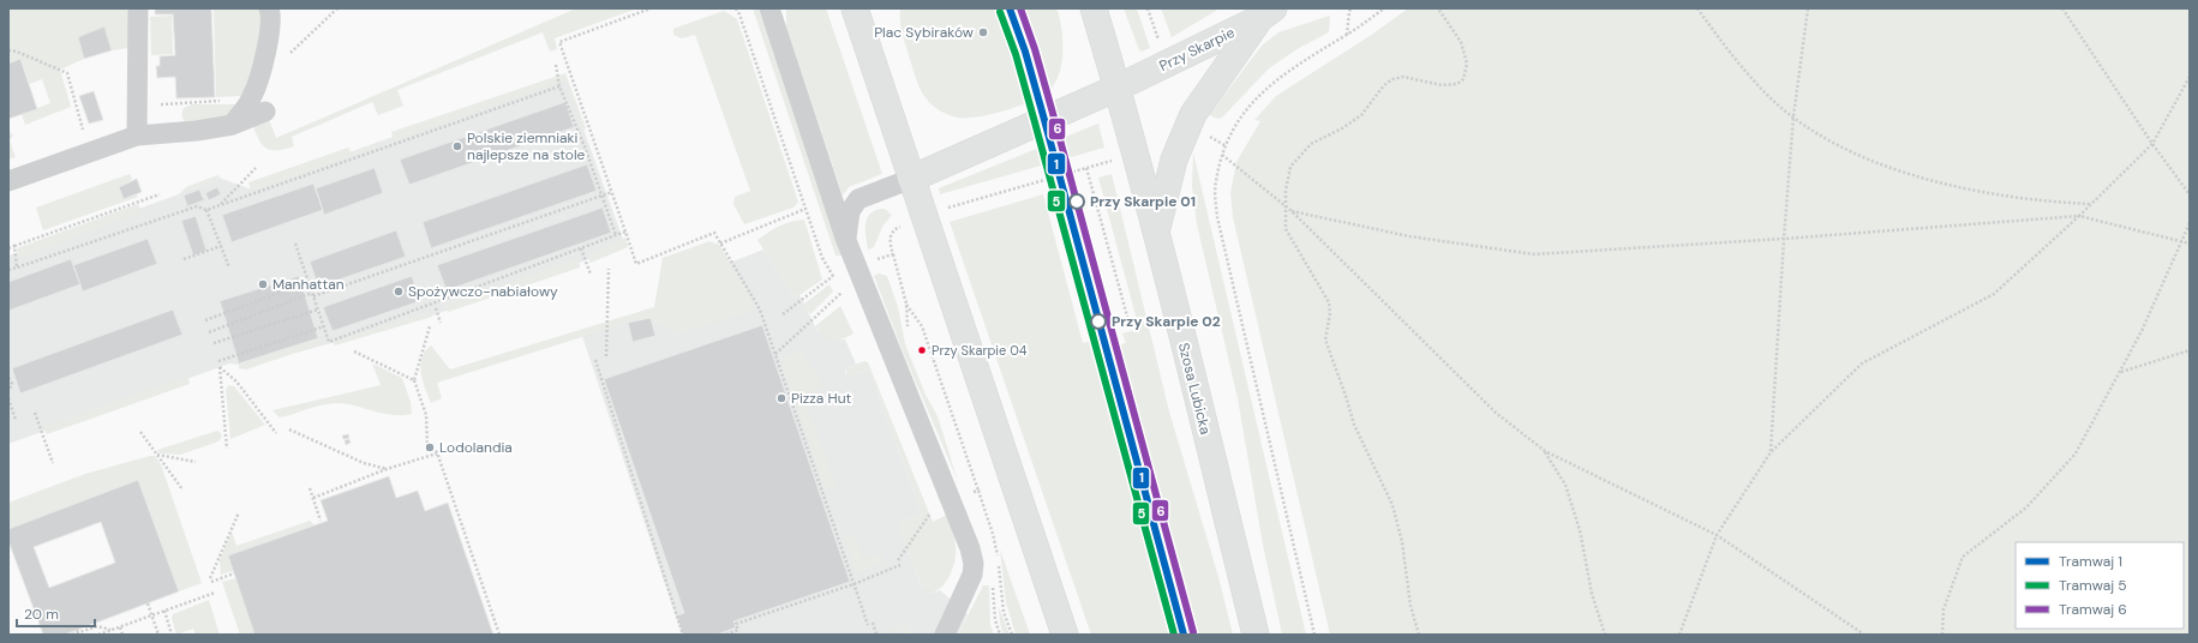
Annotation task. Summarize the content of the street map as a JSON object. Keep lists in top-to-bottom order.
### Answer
{
  "streets": {
    "main road": ["Przy Skarpie", "Szosa Lubicka"]
  },
  "crossings": [
    ["Przy Skarpie", "Szosa Lubicka"]
  ],
  "places": [
    "Plac Sybiraków",
    "Polskie ziemniaki najlepsze na stole",
    "Przy Skarpie 01",
    "Manhattan",
    "Spożywczo-nabiałowy",
    "Przy Skarpie 02",
    "Przy Skarpie 04",
    "Pizza Hut",
    "Lodolandia"
  ],
  "lines": ["tram line 1", "tram line 6", "tram line 5"],
  "legend": ["Tramwaj 1", "Tramwaj 5", "Tramwaj 6"],
  "scale_bar": "20 m"
}
